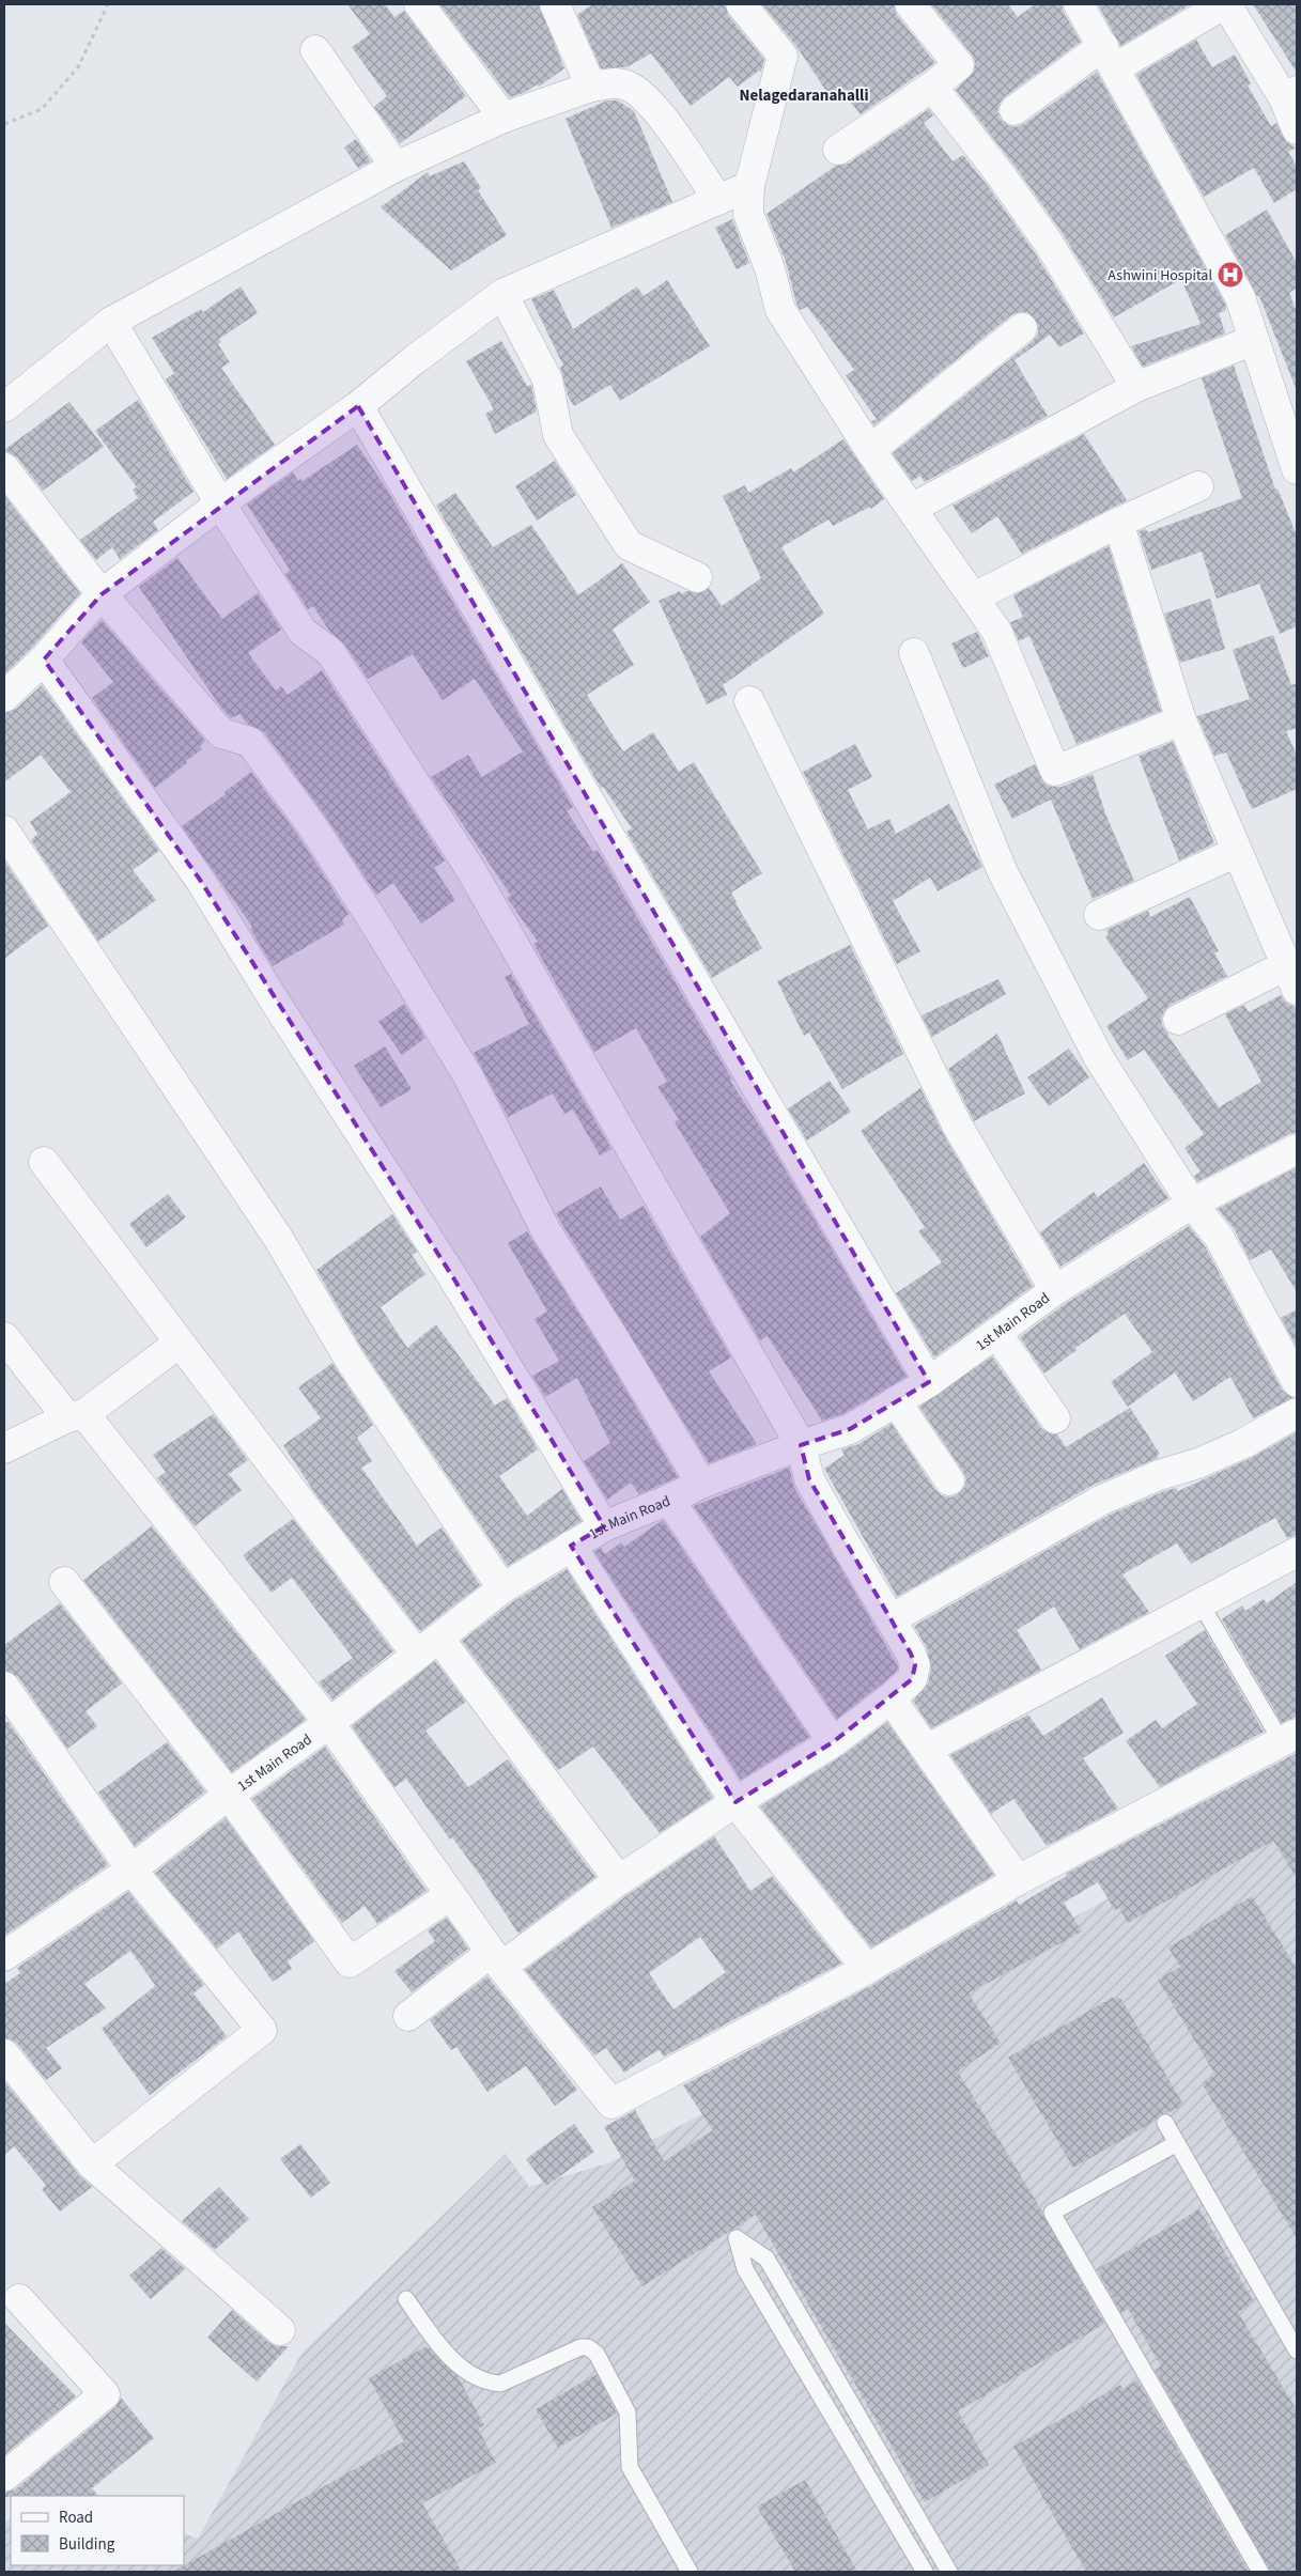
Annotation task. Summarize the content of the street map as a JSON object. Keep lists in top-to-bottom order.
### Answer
{
  "streets": {
    "street": ["1st Main Road"]
  },
  "districts": ["Nelagedaranahalli"],
  "places": {
    "hospital": ["Ashwini Hospital"]
  },
  "legend": ["Road", "Building"]
}
